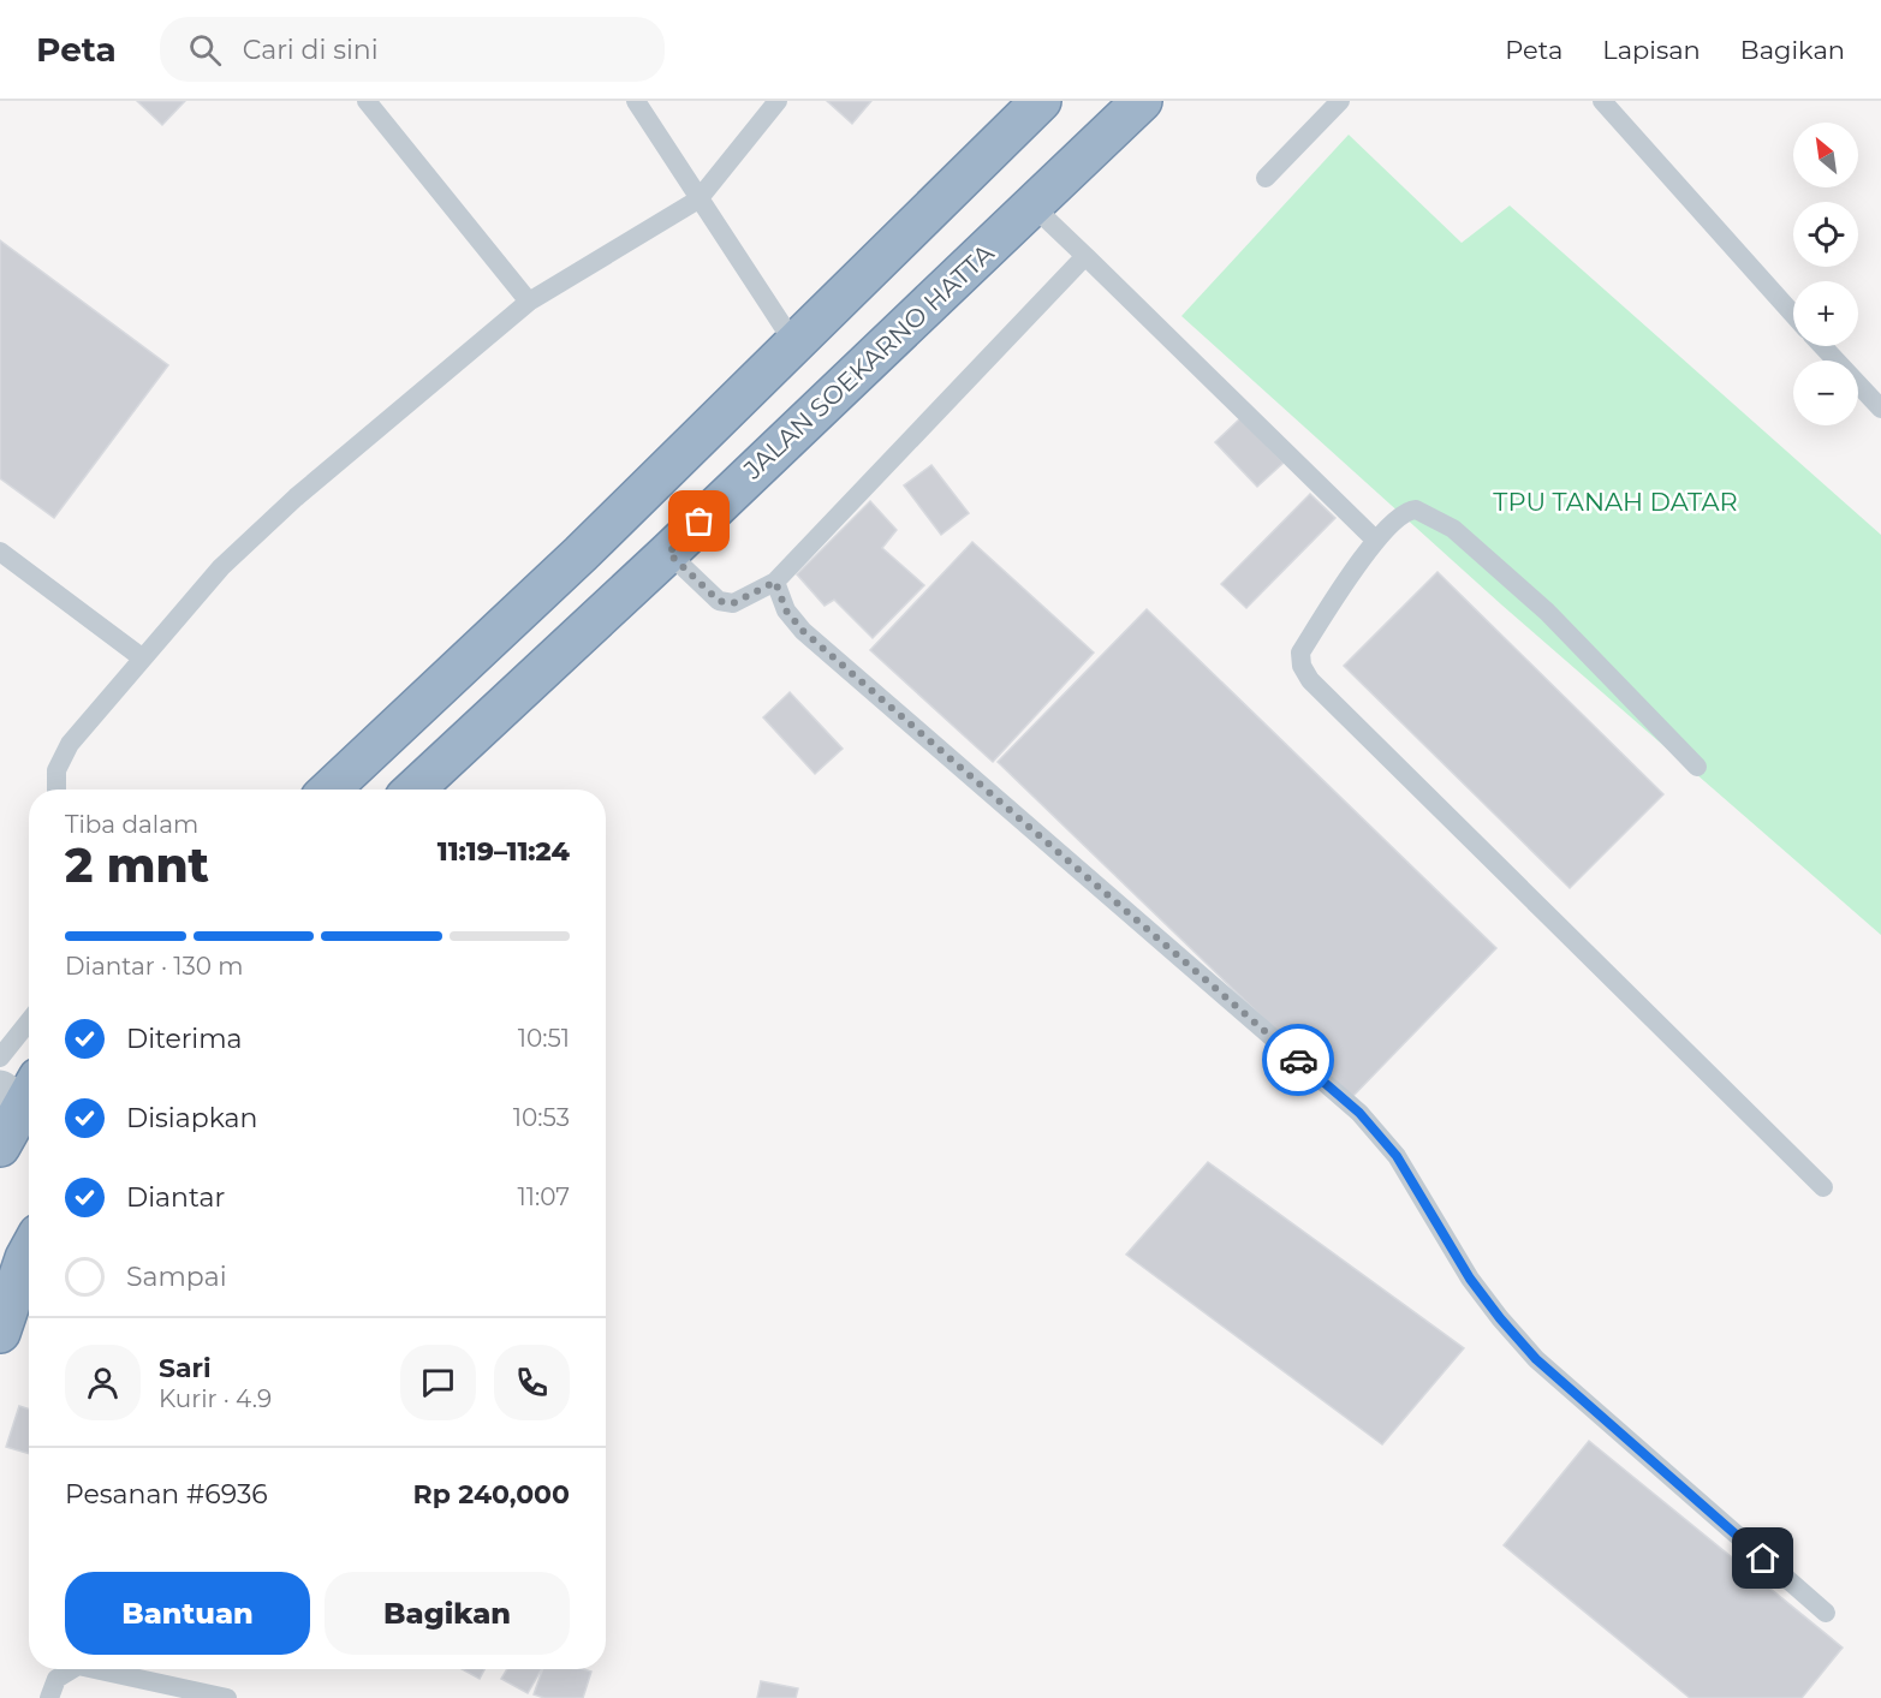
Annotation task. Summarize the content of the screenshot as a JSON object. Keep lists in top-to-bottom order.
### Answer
{
  "streets": {
    "highway": ["JALAN SOEKARNO HATTA"]
  },
  "parks": ["TPU TANAH DATAR"],
  "north": "top left",
  "page": {
    "header": "Peta",
    "search": "Cari di sini",
    "nav": ["Peta", "Lapisan", "Bagikan"],
    "map_buttons": ["+", "−"],
    "heading": ["2 mnt", "Tiba dalam", "11:19–11:24"],
    "panel": [
      "Sari",
      "Kurir · 4.9",
      "Pesanan #6936",
      "Rp 240,000"
    ],
    "bar": "Diantar · 130 m",
    "list": [
      ["Diterima", "10:51"],
      ["Disiapkan", "10:53"],
      ["Diantar", "11:07"],
      "Sampai"
    ],
    "buttons": ["Bantuan", "Bagikan"]
  }
}
